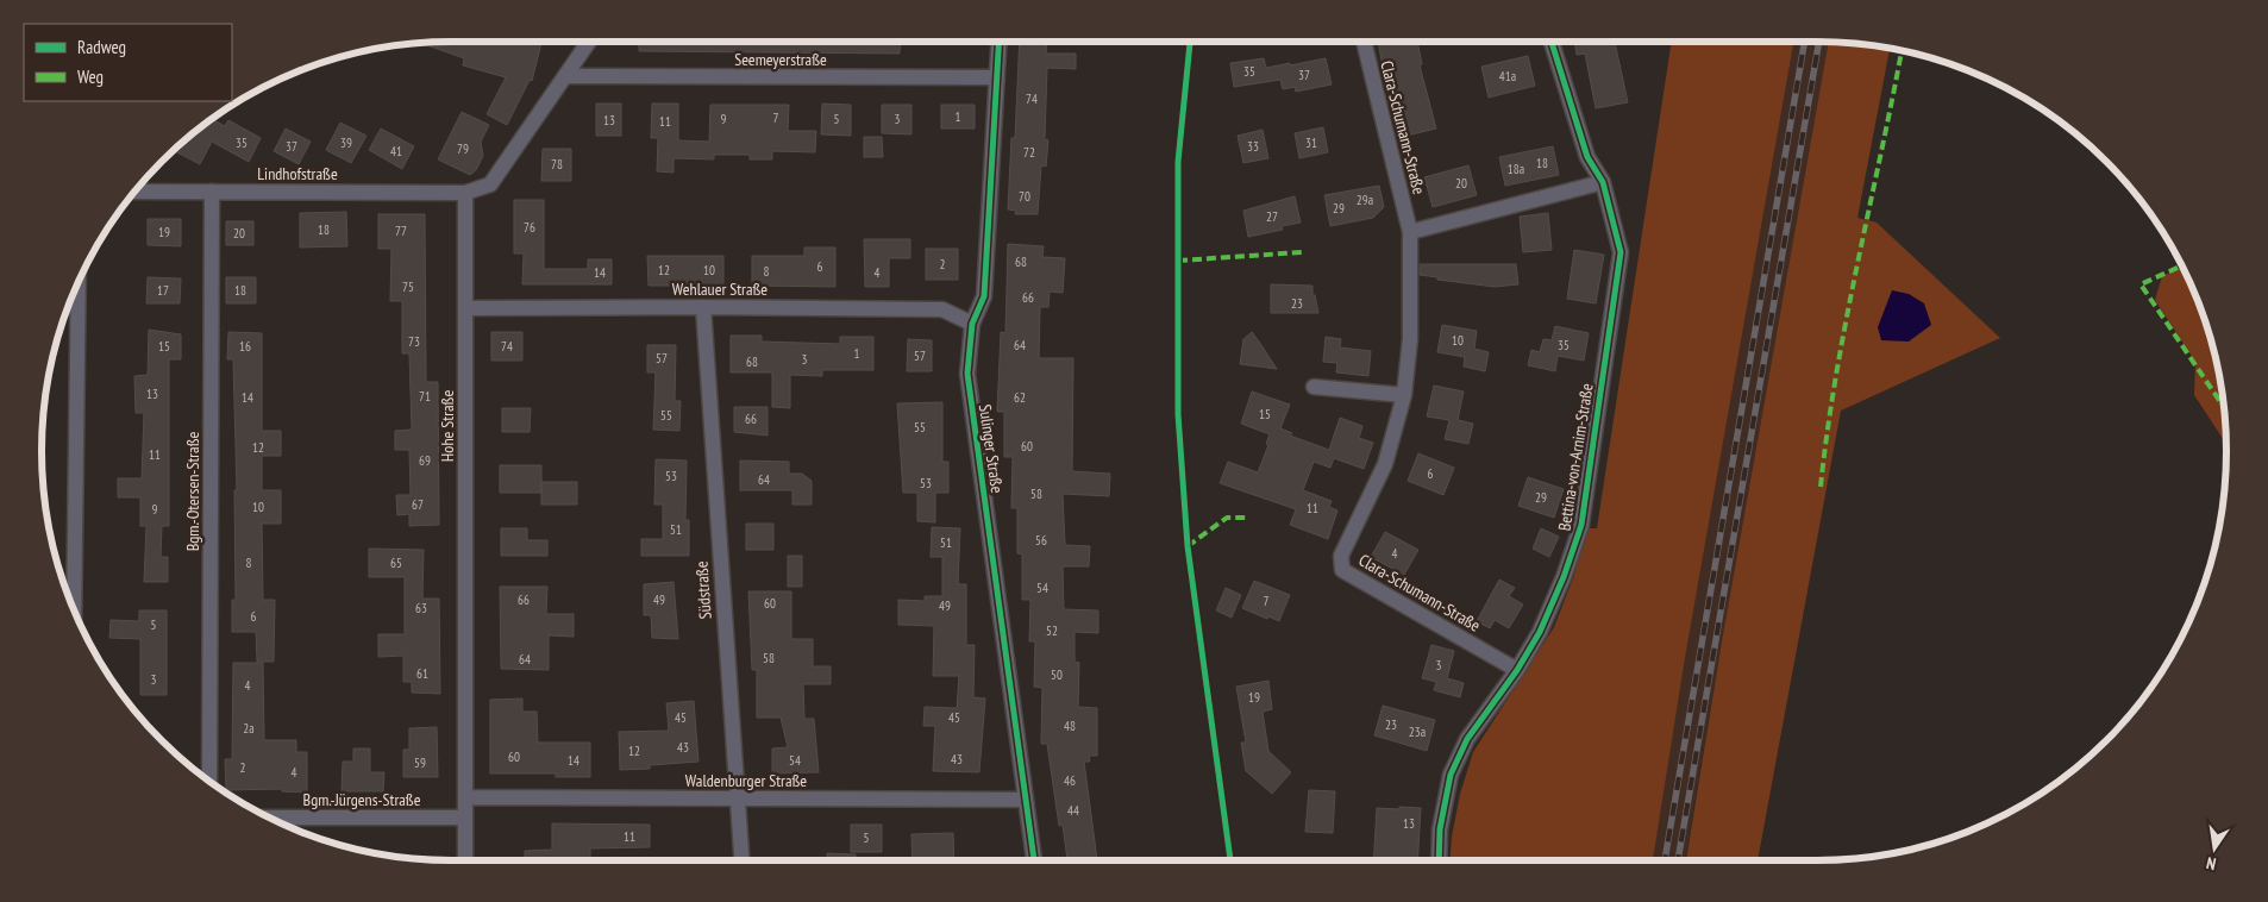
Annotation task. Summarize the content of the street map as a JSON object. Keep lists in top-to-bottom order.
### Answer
{
  "streets": {
    "street": [
      "Seemeyerstraße",
      "Clara-Schumann-Straße",
      "Lindhofstraße",
      "Wehlauer Straße",
      "Hohe Straße",
      "Sulinger Straße",
      "Bettina-von-Arnim-Straße",
      "Bgm.-Otersen-Straße",
      "Südstraße",
      "Waldenburger Straße",
      "Bgm.-Jürgens-Straße"
    ]
  },
  "crossings": [
    ["Seemeyerstraße", "Sulinger Straße"],
    ["Clara-Schumann-Straße", "Bettina-von-Arnim-Straße"],
    ["Lindhofstraße", "Hohe Straße"],
    ["Lindhofstraße", "Bgm.-Otersen-Straße"],
    ["Wehlauer Straße", "Hohe Straße"],
    ["Wehlauer Straße", "Sulinger Straße"],
    ["Wehlauer Straße", "Südstraße"],
    ["Hohe Straße", "Waldenburger Straße"],
    ["Hohe Straße", "Bgm.-Jürgens-Straße"],
    ["Sulinger Straße", "Waldenburger Straße"],
    ["Südstraße", "Waldenburger Straße"]
  ],
  "house_numbers": [
    "35",
    "37",
    "41a",
    "74",
    "1",
    "7",
    "9",
    "5",
    "3",
    "13",
    "11",
    "35",
    "39",
    "31",
    "37",
    "33",
    "79",
    "41",
    "72",
    "18",
    "78",
    "18a",
    "20",
    "70",
    "29a",
    "29",
    "27",
    "76",
    "18",
    "77",
    "19",
    "20",
    "68",
    "2",
    "6",
    "12",
    "10",
    "8",
    "14",
    "4",
    "75",
    "17",
    "18",
    "66",
    "23",
    "10",
    "73",
    "64",
    "35",
    "15",
    "16",
    "74",
    "1",
    "57",
    "57",
    "3",
    "68",
    "13",
    "71",
    "14",
    "62",
    "15",
    "55",
    "66",
    "55",
    "60",
    "12",
    "11",
    "69",
    "6",
    "53",
    "64",
    "53",
    "58",
    "29",
    "67",
    "10",
    "11",
    "9",
    "51",
    "56",
    "51",
    "4",
    "8",
    "65",
    "54",
    "66",
    "49",
    "7",
    "60",
    "49",
    "63",
    "6",
    "5",
    "52",
    "58",
    "64",
    "3",
    "61",
    "50",
    "3",
    "4",
    "19",
    "45",
    "45",
    "23",
    "48",
    "2a",
    "23a",
    "43",
    "12",
    "60",
    "43",
    "14",
    "54",
    "59",
    "2",
    "4",
    "46",
    "44",
    "13",
    "11",
    "5"
  ],
  "legend": ["Radweg", "Weg"],
  "north": "bottom"
}
